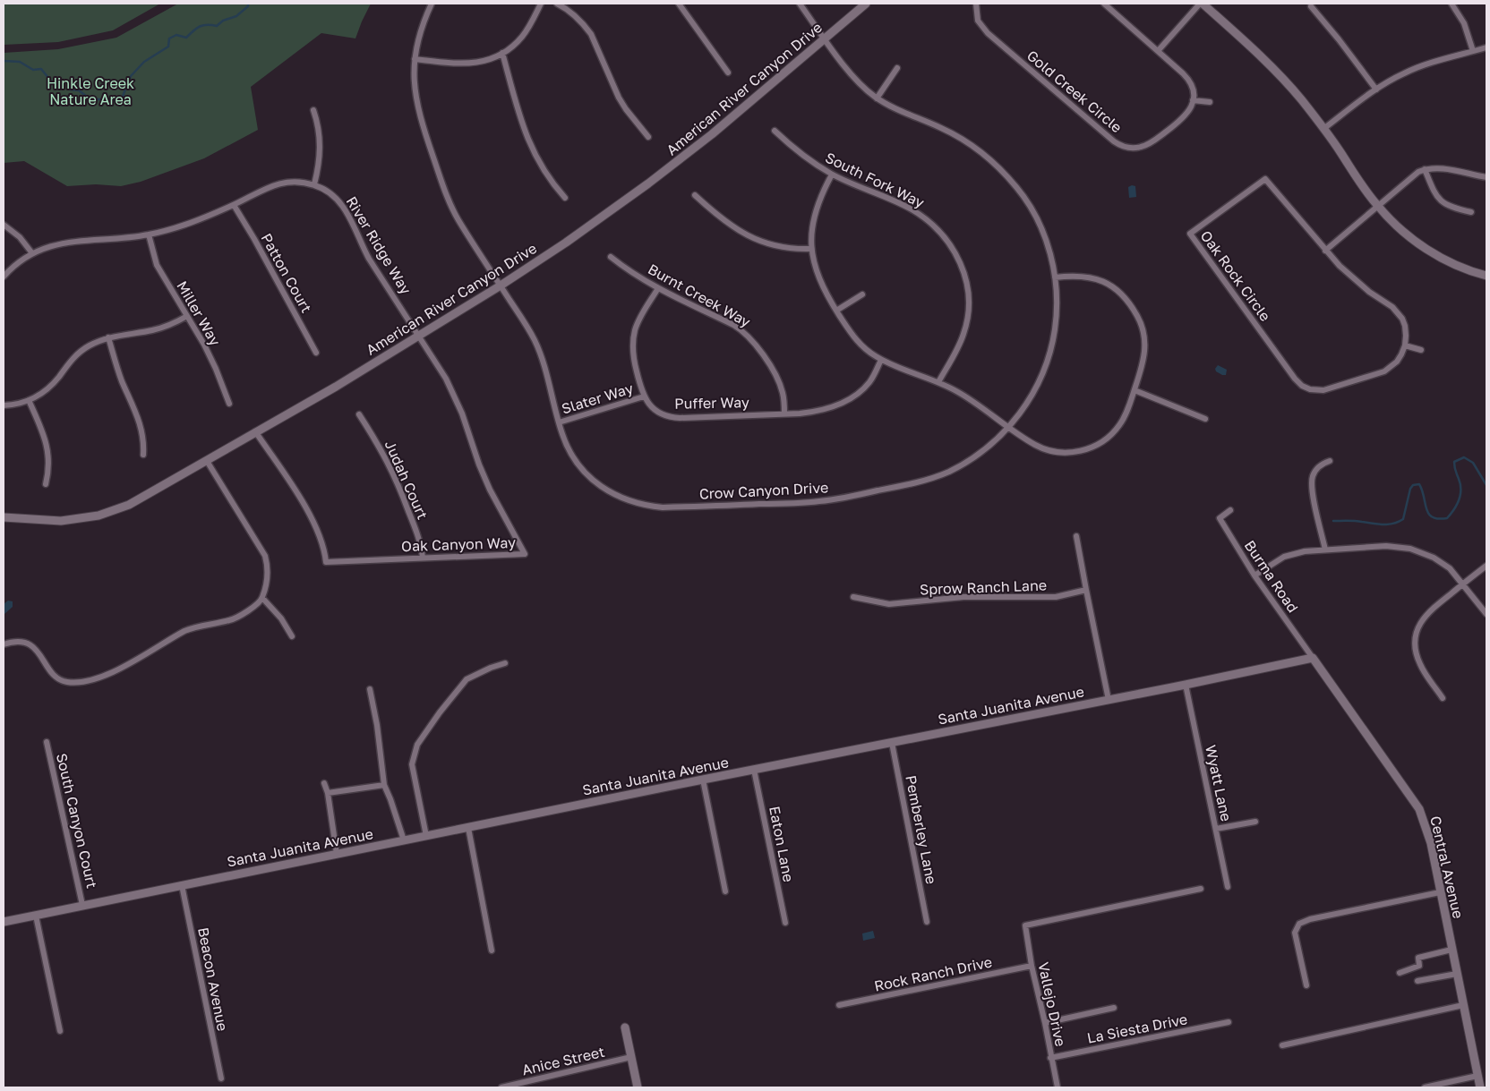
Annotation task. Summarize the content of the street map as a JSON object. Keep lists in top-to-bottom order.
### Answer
{
  "streets": {
    "street": [
      "American River Canyon Drive",
      "Gold Creek Circle",
      "South Fork Way",
      "River Ridge Way",
      "Patton Court",
      "Oak Rock Circle",
      "Burnt Creek Way",
      "Miller Way",
      "Slater Way",
      "Puffer Way",
      "Judah Court",
      "Crow Canyon Drive",
      "Oak Canyon Way",
      "Burma Road",
      "Sprow Ranch Lane",
      "Santa Juanita Avenue",
      "Wyatt Lane",
      "South Canyon Court",
      "Pemberley Lane",
      "Eaton Lane",
      "Central Avenue",
      "Rock Ranch Drive",
      "Beacon Avenue",
      "Vallejo Drive",
      "La Siesta Drive",
      "Anice Street"
    ]
  },
  "crossings": [
    ["American River Canyon Drive", "River Ridge Way"],
    ["American River Canyon Drive", "Crow Canyon Drive"],
    ["American River Canyon Drive", "Oak Canyon Way"],
    ["River Ridge Way", "Patton Court"],
    ["River Ridge Way", "Miller Way"],
    ["River Ridge Way", "Oak Canyon Way"],
    ["Burnt Creek Way", "Puffer Way"],
    ["Slater Way", "Puffer Way"],
    ["Slater Way", "Crow Canyon Drive"],
    ["Judah Court", "Oak Canyon Way"],
    ["Burma Road", "Santa Juanita Avenue"],
    ["Burma Road", "Central Avenue"],
    ["Santa Juanita Avenue", "Wyatt Lane"],
    ["Santa Juanita Avenue", "South Canyon Court"],
    ["Santa Juanita Avenue", "Pemberley Lane"],
    ["Santa Juanita Avenue", "Eaton Lane"],
    ["Santa Juanita Avenue", "Central Avenue"],
    ["Santa Juanita Avenue", "Beacon Avenue"],
    ["Rock Ranch Drive", "Vallejo Drive"],
    ["Vallejo Drive", "La Siesta Drive"]
  ],
  "parks": ["Hinkle Creek Nature Area"]
}
